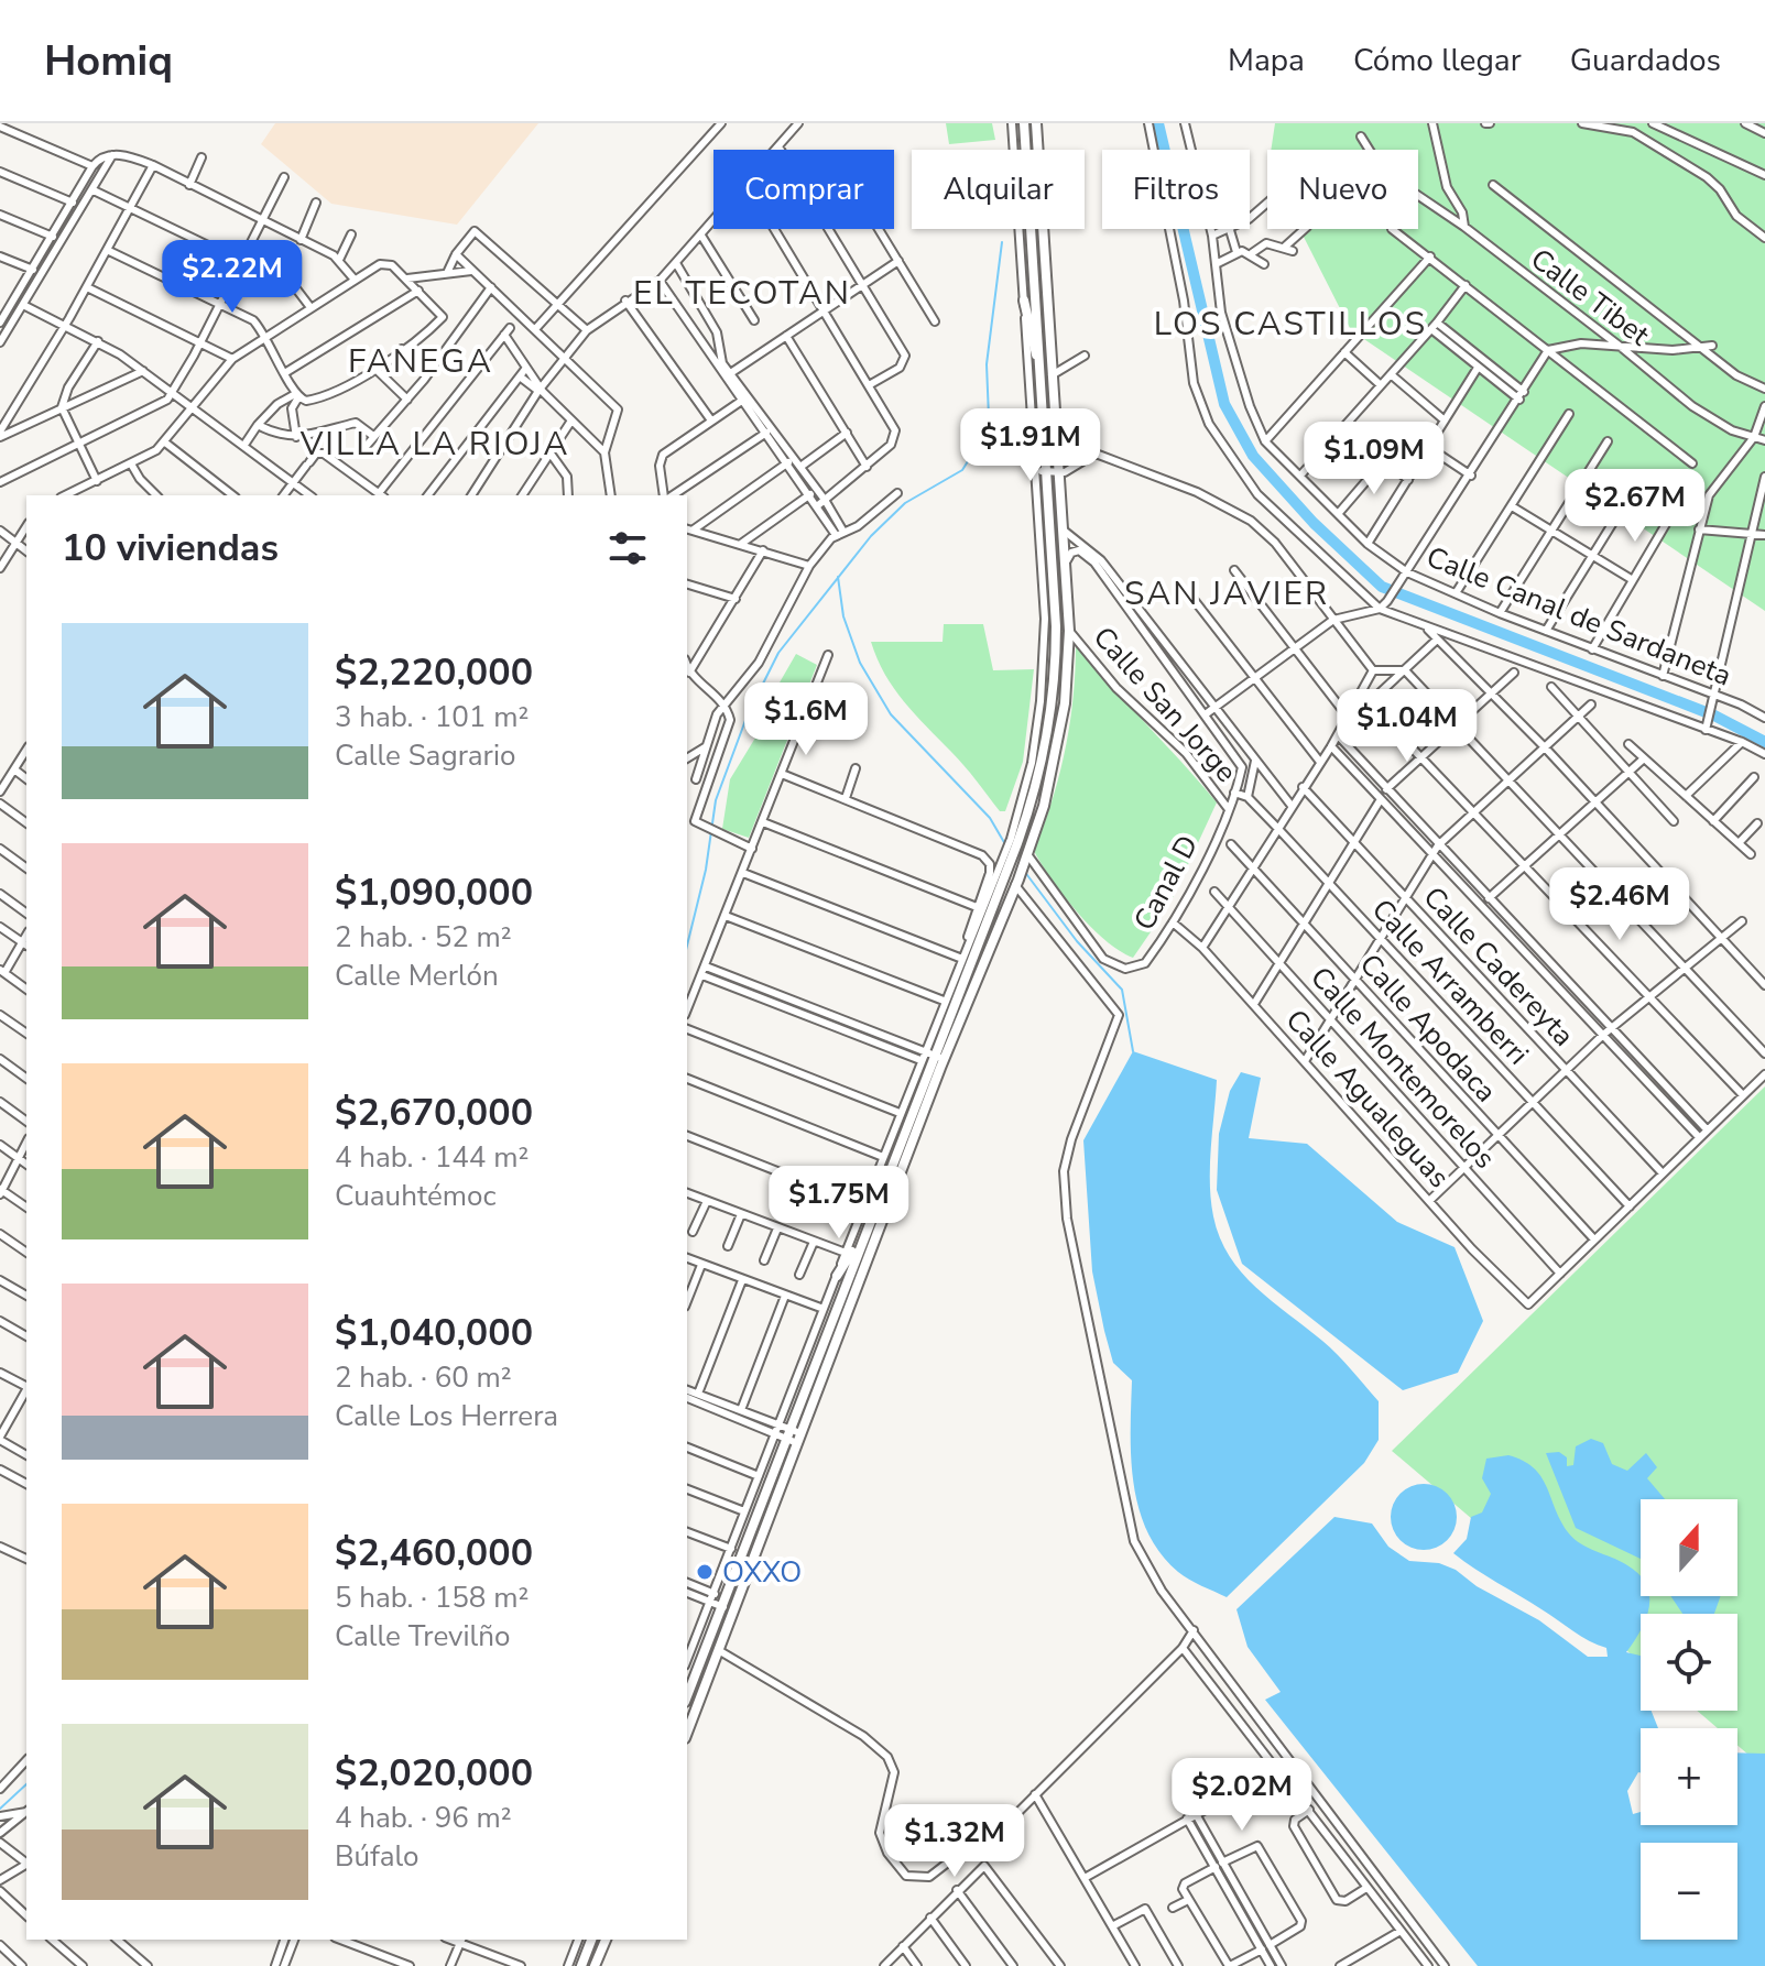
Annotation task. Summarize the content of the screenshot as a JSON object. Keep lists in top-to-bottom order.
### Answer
{
  "streets": {
    "street": [
      "Calle Tibet",
      "Calle Canal de Sardaneta",
      "Calle San Jorge",
      "Canal D",
      "Calle Cadereyta",
      "Calle Arramberri",
      "Calle Apodaca",
      "Calle Montemorelos",
      "Calle Agualeguas"
    ]
  },
  "crossings": [
    ["Calle San Jorge", "Canal D"],
    ["Canal D", "Calle Arramberri"],
    ["Canal D", "Calle Agualeguas"],
    ["Calle Montemorelos", "Calle Agualeguas"]
  ],
  "districts": [
    "EL TECOTAN",
    "LOS CASTILLOS",
    "FANEGA",
    "VILLA LA RIOJA",
    "SAN JAVIER"
  ],
  "places": ["OXXO"],
  "north": "top",
  "page": {
    "header": "Homiq",
    "nav": ["Mapa", "Cómo llegar", "Guardados"],
    "chip": [
      "Comprar",
      "Alquilar",
      "Filtros",
      "Nuevo"
    ],
    "price": [
      "$2.22M",
      "$1.91M",
      "$1.09M",
      "$2.67M",
      "$1.6M",
      "$1.04M",
      "$2.46M",
      "$1.75M",
      "$2.02M",
      "$1.32M"
    ],
    "heading": "10 viviendas",
    "list": [
      {
        "name": "$2,220,000",
        "note": "3 hab. · 101 m² · Calle Sagrario"
      },
      {
        "name": "$1,090,000",
        "note": "2 hab. · 52 m² · Calle Merlón"
      },
      {
        "name": "$2,670,000",
        "note": "4 hab. · 144 m² · Cuauhtémoc"
      },
      {
        "name": "$1,040,000",
        "note": "2 hab. · 60 m² · Calle Los Herrera"
      },
      {
        "name": "$2,460,000",
        "note": "5 hab. · 158 m² · Calle Trevilño"
      },
      {
        "name": "$2,020,000",
        "note": "4 hab. · 96 m² · Búfalo"
      }
    ],
    "map_buttons": ["+", "−"]
  }
}
